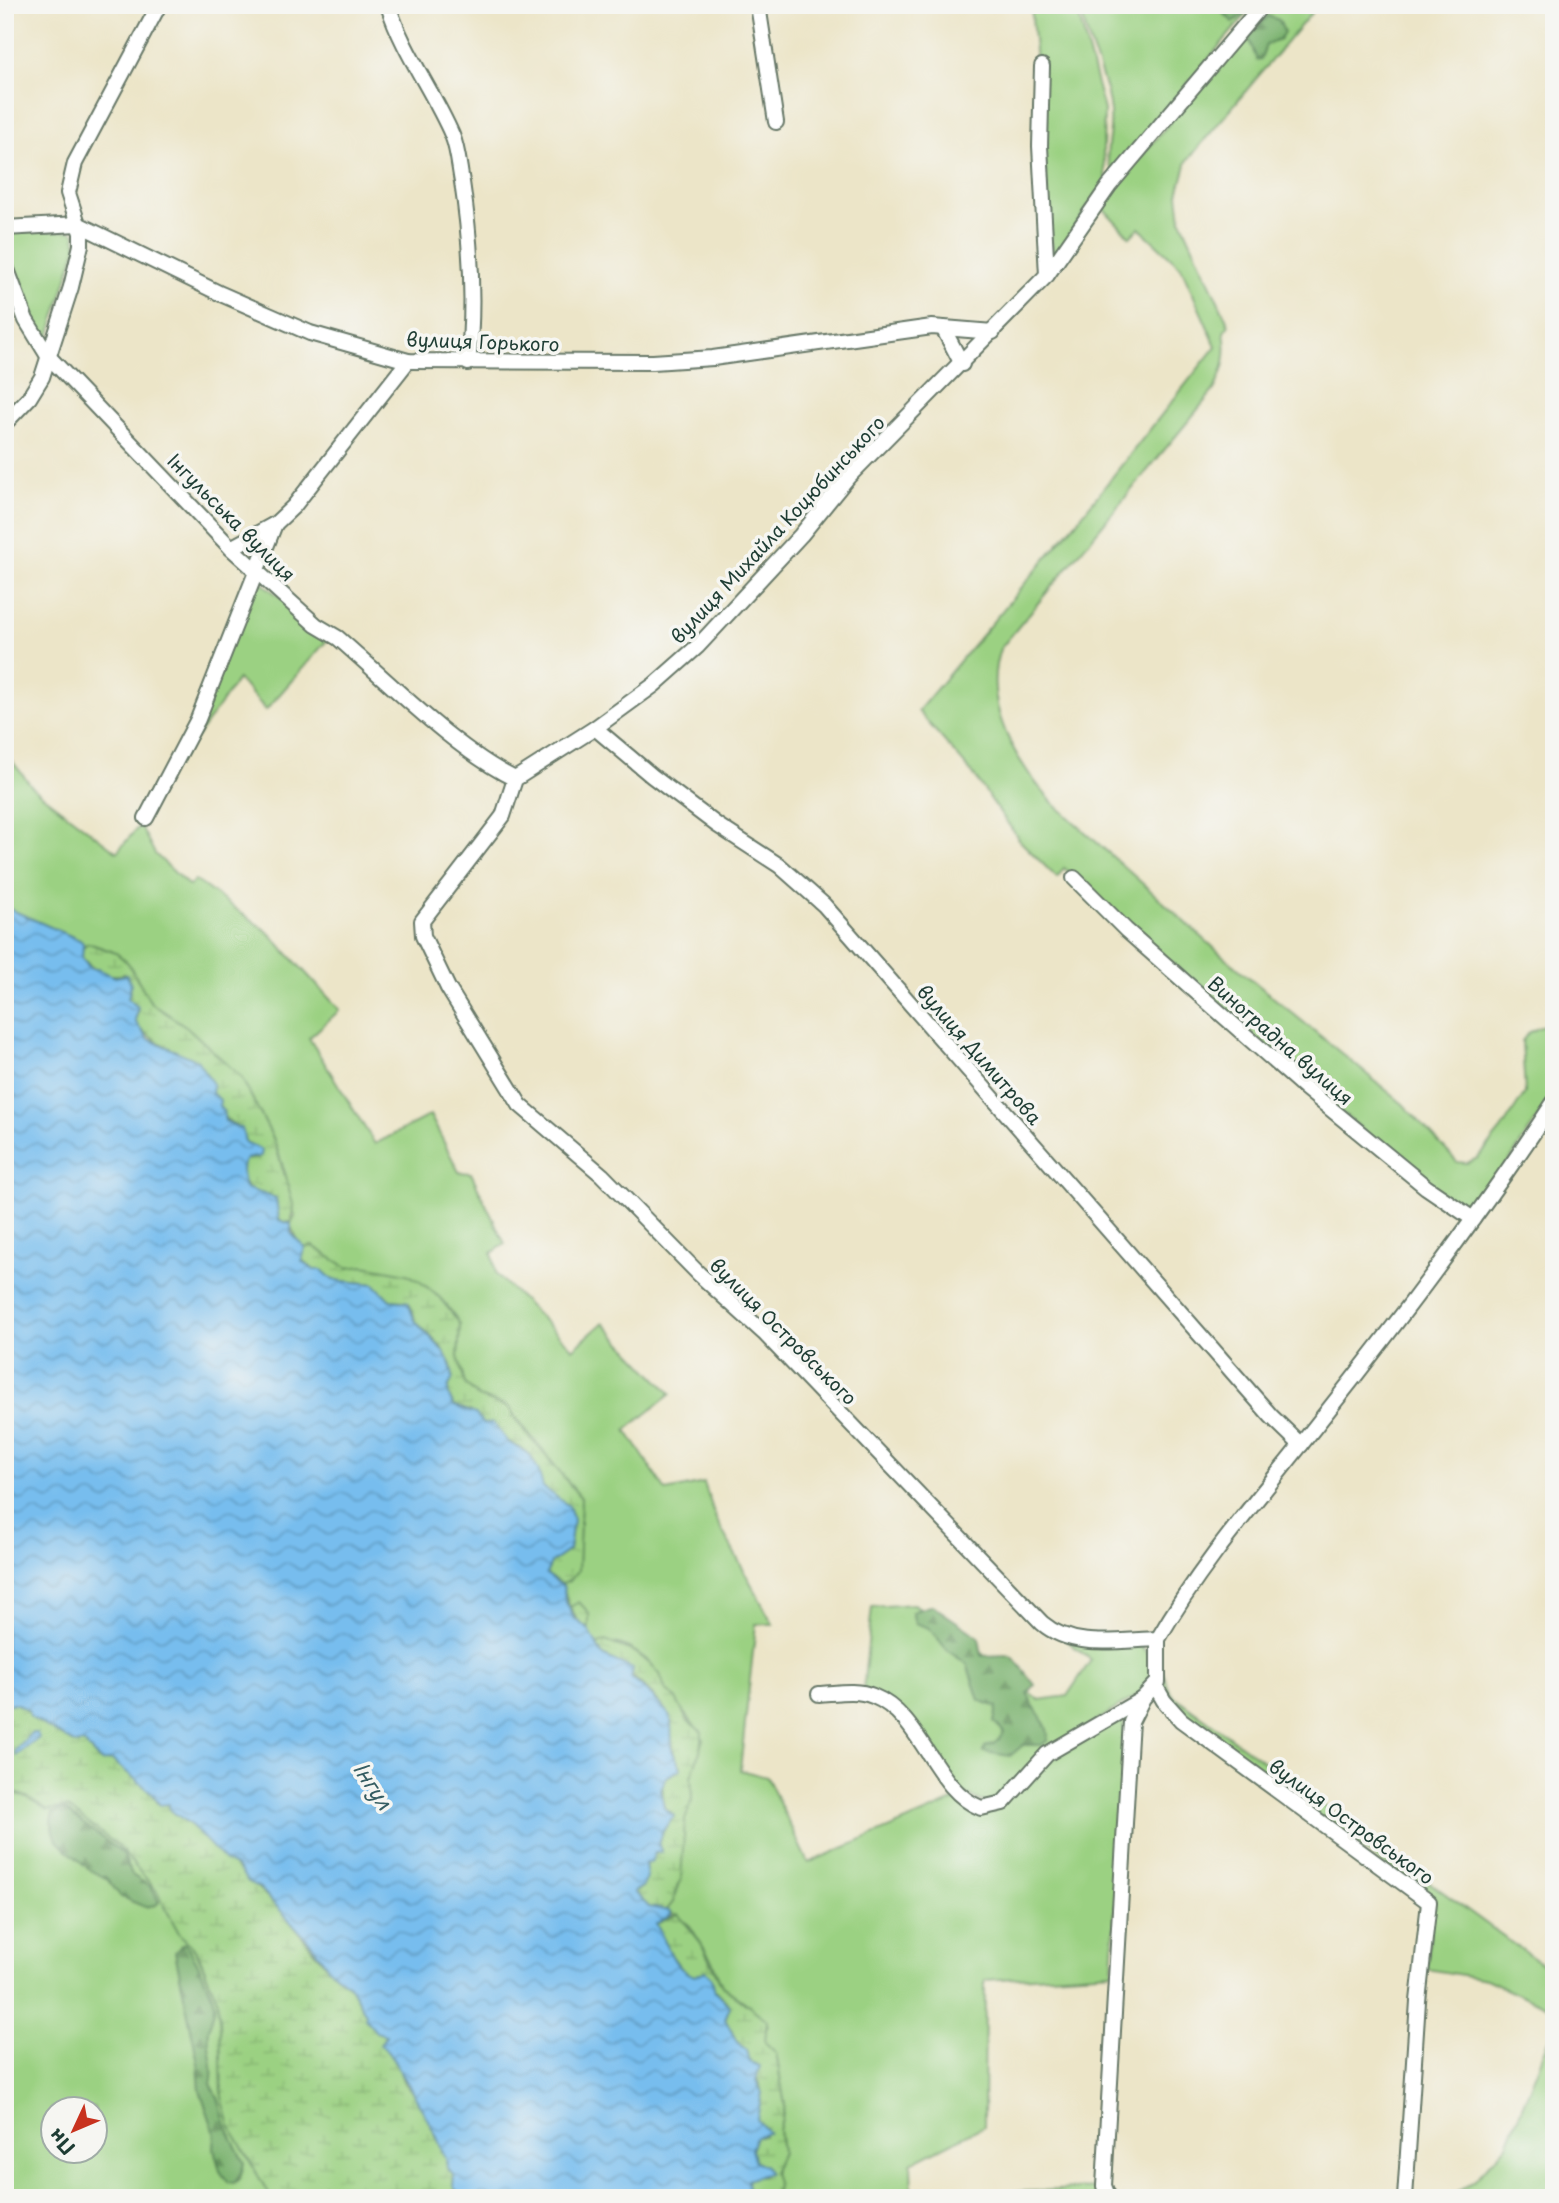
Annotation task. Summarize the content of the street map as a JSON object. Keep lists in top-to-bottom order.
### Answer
{
  "streets": {
    "street": [
      "вулиця Горького",
      "Інгульська вулиця",
      "вулиця Михайла Коцюбинського",
      "Виноградна вулиця",
      "вулиця Димитрова",
      "вулиця Островського"
    ]
  },
  "crossings": [
    ["вулиця Горького", "вулиця Михайла Коцюбинського"],
    ["Інгульська вулиця", "вулиця Михайла Коцюбинського"],
    ["Інгульська вулиця", "вулиця Островського"],
    ["вулиця Михайла Коцюбинського", "вулиця Димитрова"],
    ["вулиця Михайла Коцюбинського", "вулиця Островського"]
  ],
  "water": ["Інгул"],
  "north": "bottom left"
}
